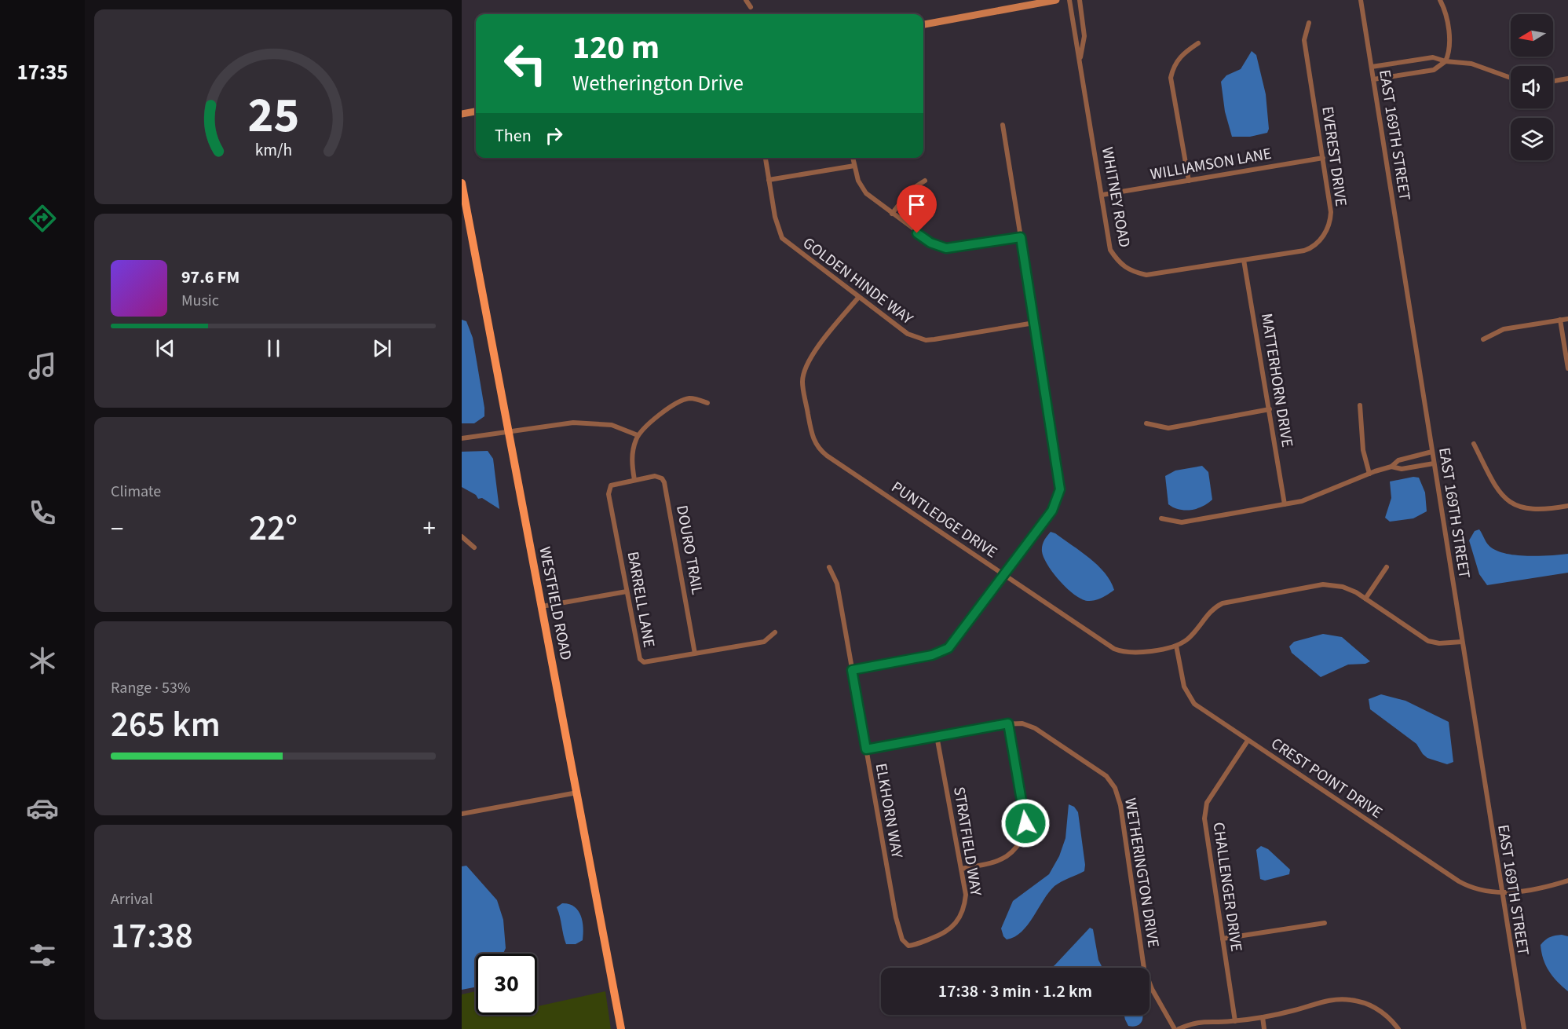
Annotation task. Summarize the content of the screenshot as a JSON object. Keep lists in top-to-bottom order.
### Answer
{
  "streets": {
    "main road": ["WESTFIELD ROAD"],
    "street": [
      "EAST 169TH STREET",
      "EVEREST DRIVE",
      "WILLIAMSON LANE",
      "WHITNEY ROAD",
      "GOLDEN HINDE WAY",
      "MATTERHORN DRIVE",
      "PUNTLEDGE DRIVE",
      "DOURO TRAIL",
      "BARRELL LANE",
      "CREST POINT DRIVE",
      "ELKHORN WAY",
      "STRATFIELD WAY",
      "WETHERINGTON DRIVE",
      "CHALLENGER DRIVE"
    ]
  },
  "crossings": [
    ["EAST 169TH STREET", "PUNTLEDGE DRIVE"],
    ["EAST 169TH STREET", "CREST POINT DRIVE"],
    ["EVEREST DRIVE", "WILLIAMSON LANE"],
    ["EVEREST DRIVE", "WHITNEY ROAD"],
    ["EVEREST DRIVE", "MATTERHORN DRIVE"],
    ["WILLIAMSON LANE", "WHITNEY ROAD"],
    ["WHITNEY ROAD", "MATTERHORN DRIVE"],
    ["GOLDEN HINDE WAY", "PUNTLEDGE DRIVE"],
    ["PUNTLEDGE DRIVE", "CREST POINT DRIVE"],
    ["DOURO TRAIL", "BARRELL LANE"],
    ["CREST POINT DRIVE", "CHALLENGER DRIVE"],
    ["ELKHORN WAY", "STRATFIELD WAY"],
    ["ELKHORN WAY", "WETHERINGTON DRIVE"],
    ["STRATFIELD WAY", "WETHERINGTON DRIVE"]
  ],
  "north": "left",
  "page": {
    "tabs": "17:35",
    "turn": ["120 m", "Wetherington Drive"],
    "then": "Then",
    "song": ["97.6 FM", "Music"],
    "tile": [
      "Climate",
      ["Range · 53%", "265 km"],
      ["Arrival", "17:38"]
    ],
    "heat": ["−", "22°", "+"],
    "limit": "30",
    "trip": "17:38 · 3 min · 1.2 km",
    "gauge": ["25", "km/h"]
  }
}
